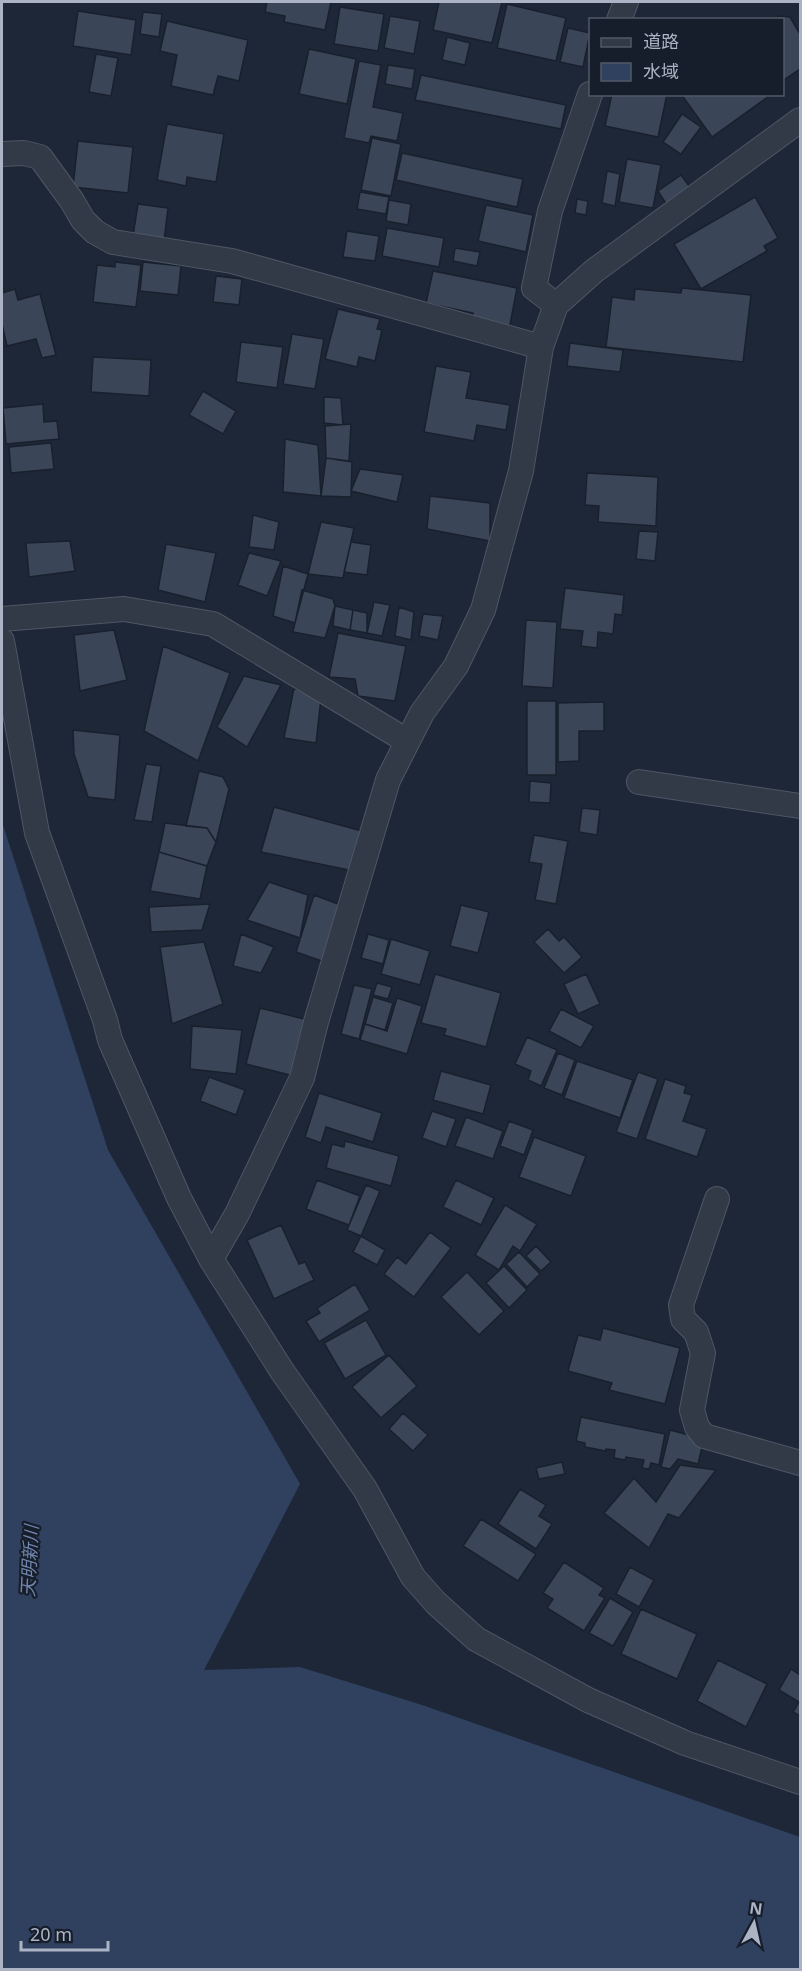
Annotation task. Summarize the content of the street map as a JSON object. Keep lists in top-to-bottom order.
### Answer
{
  "water": ["天明新川"],
  "legend": ["道路", "水域"],
  "scale_bar": "20 m",
  "north": "top"
}
